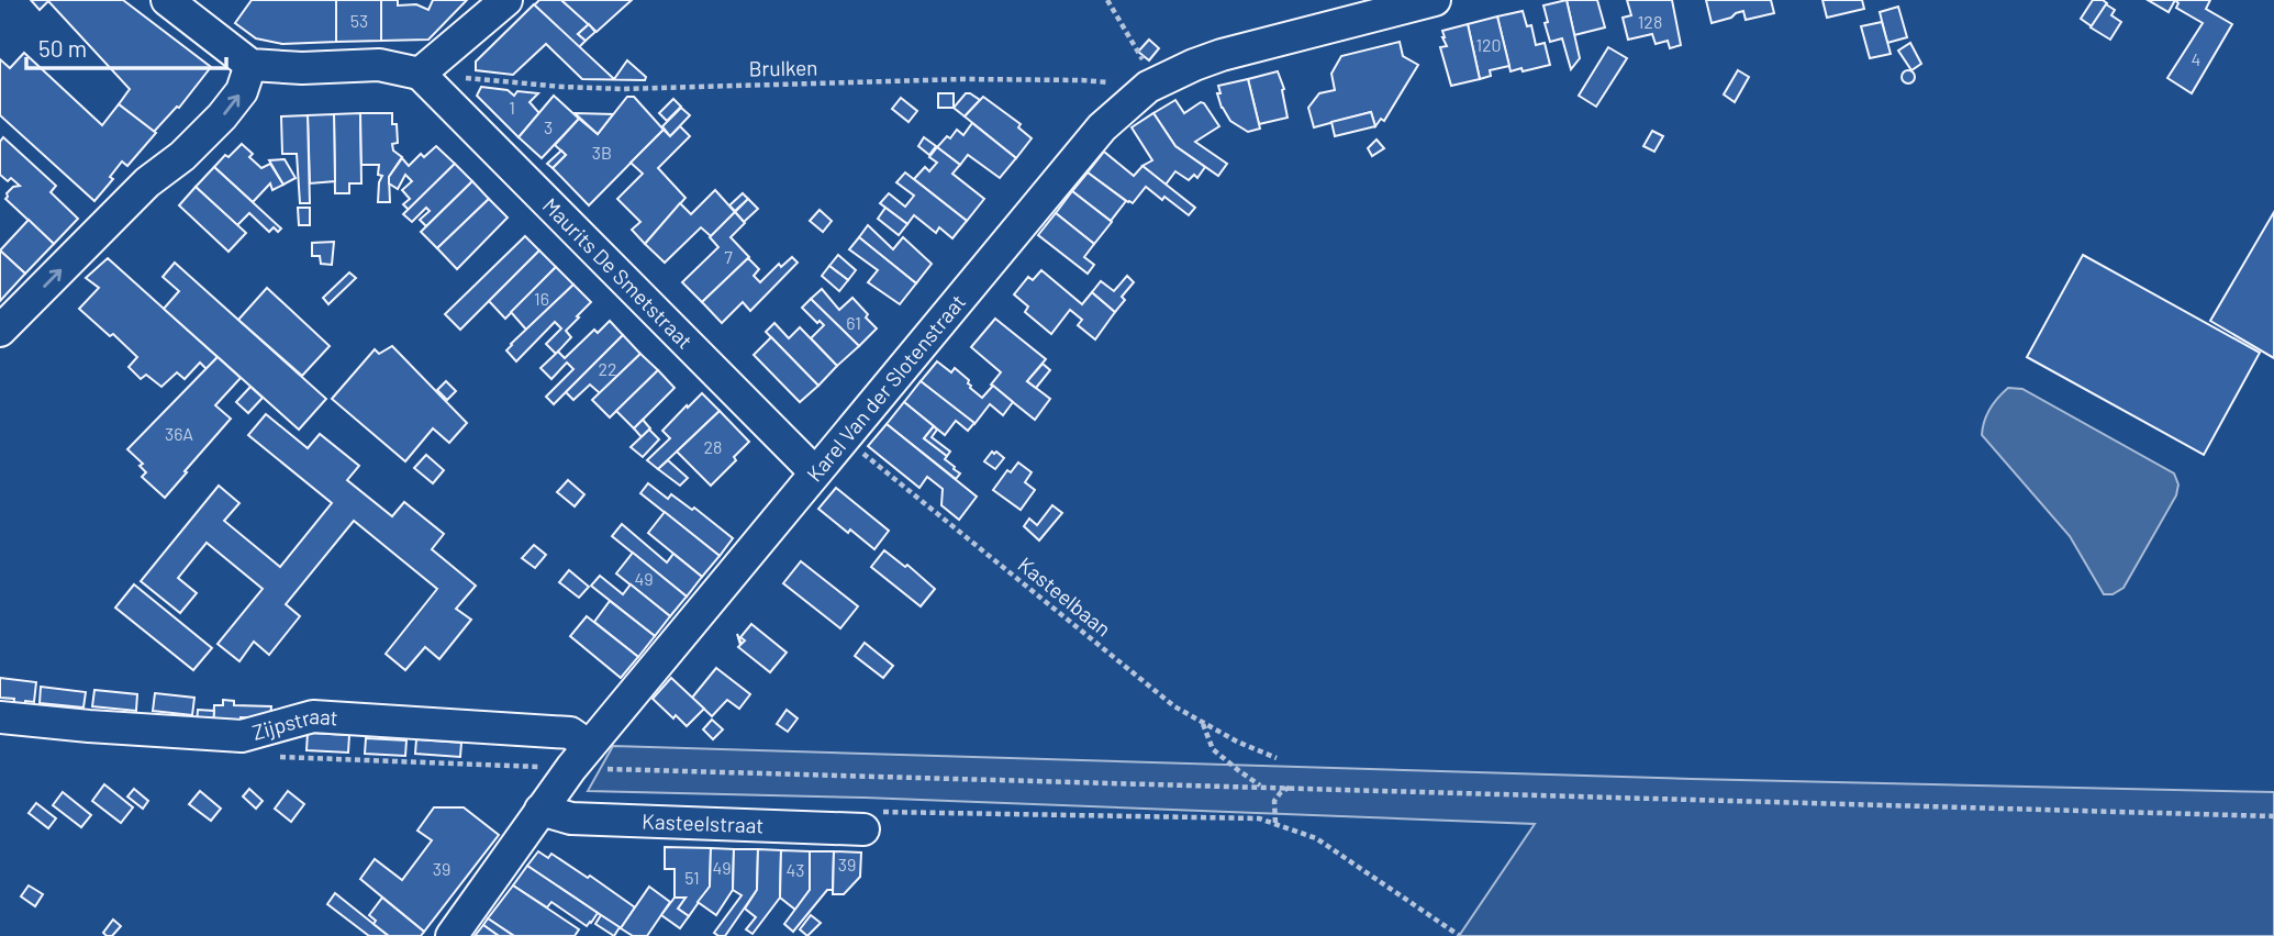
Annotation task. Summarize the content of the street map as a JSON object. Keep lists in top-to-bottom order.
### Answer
{
  "streets": {
    "street": [
      "Maurits De Smetstraat",
      "Karel Van der Slotenstraat",
      "Zijpstraat",
      "Kasteelstraat"
    ],
    "path": ["Brulken", "Kasteelbaan"]
  },
  "crossings": [
    ["Brulken", "Maurits De Smetstraat"],
    ["Brulken", "Karel Van der Slotenstraat"],
    ["Maurits De Smetstraat", "Karel Van der Slotenstraat"],
    ["Karel Van der Slotenstraat", "Kasteelbaan"],
    ["Karel Van der Slotenstraat", "Zijpstraat"],
    ["Karel Van der Slotenstraat", "Kasteelstraat"]
  ],
  "house_numbers": [
    "53",
    "128",
    "120",
    "4",
    "1",
    "3",
    "3B",
    "7",
    "16",
    "61",
    "22",
    "36A",
    "28",
    "49",
    "39",
    "49",
    "39",
    "43",
    "51"
  ],
  "scale_bar": "50 m"
}
